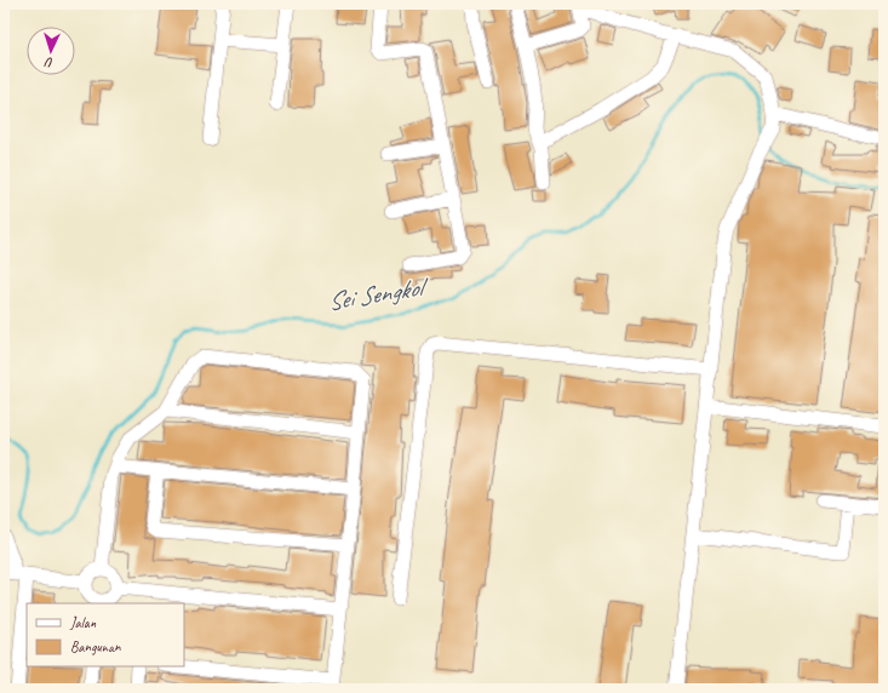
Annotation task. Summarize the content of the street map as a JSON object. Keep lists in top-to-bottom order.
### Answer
{
  "water": ["Sei Sengkol"],
  "legend": ["Jalan", "Bangunan"],
  "north": "bottom"
}
